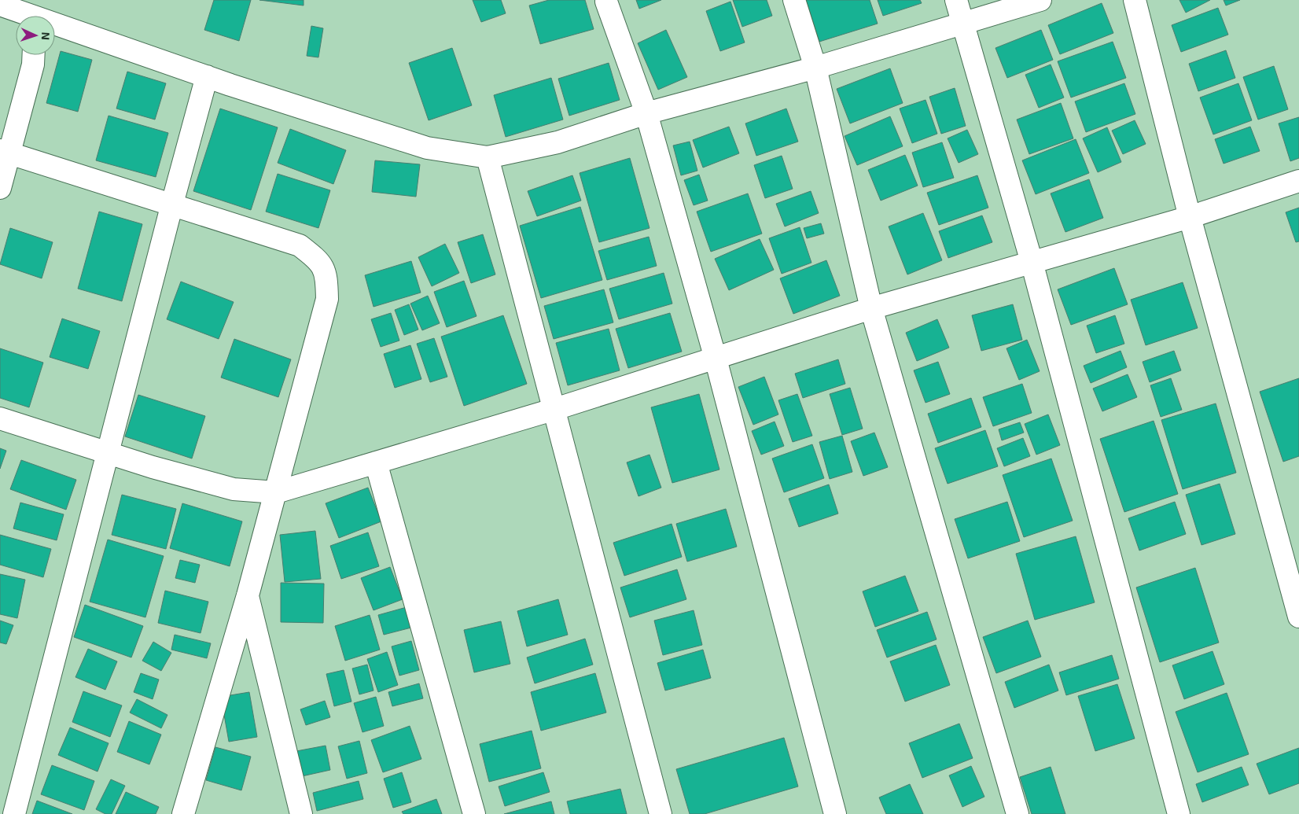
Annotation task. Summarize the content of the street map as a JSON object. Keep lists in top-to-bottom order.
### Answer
{
  "north": "right"
}
